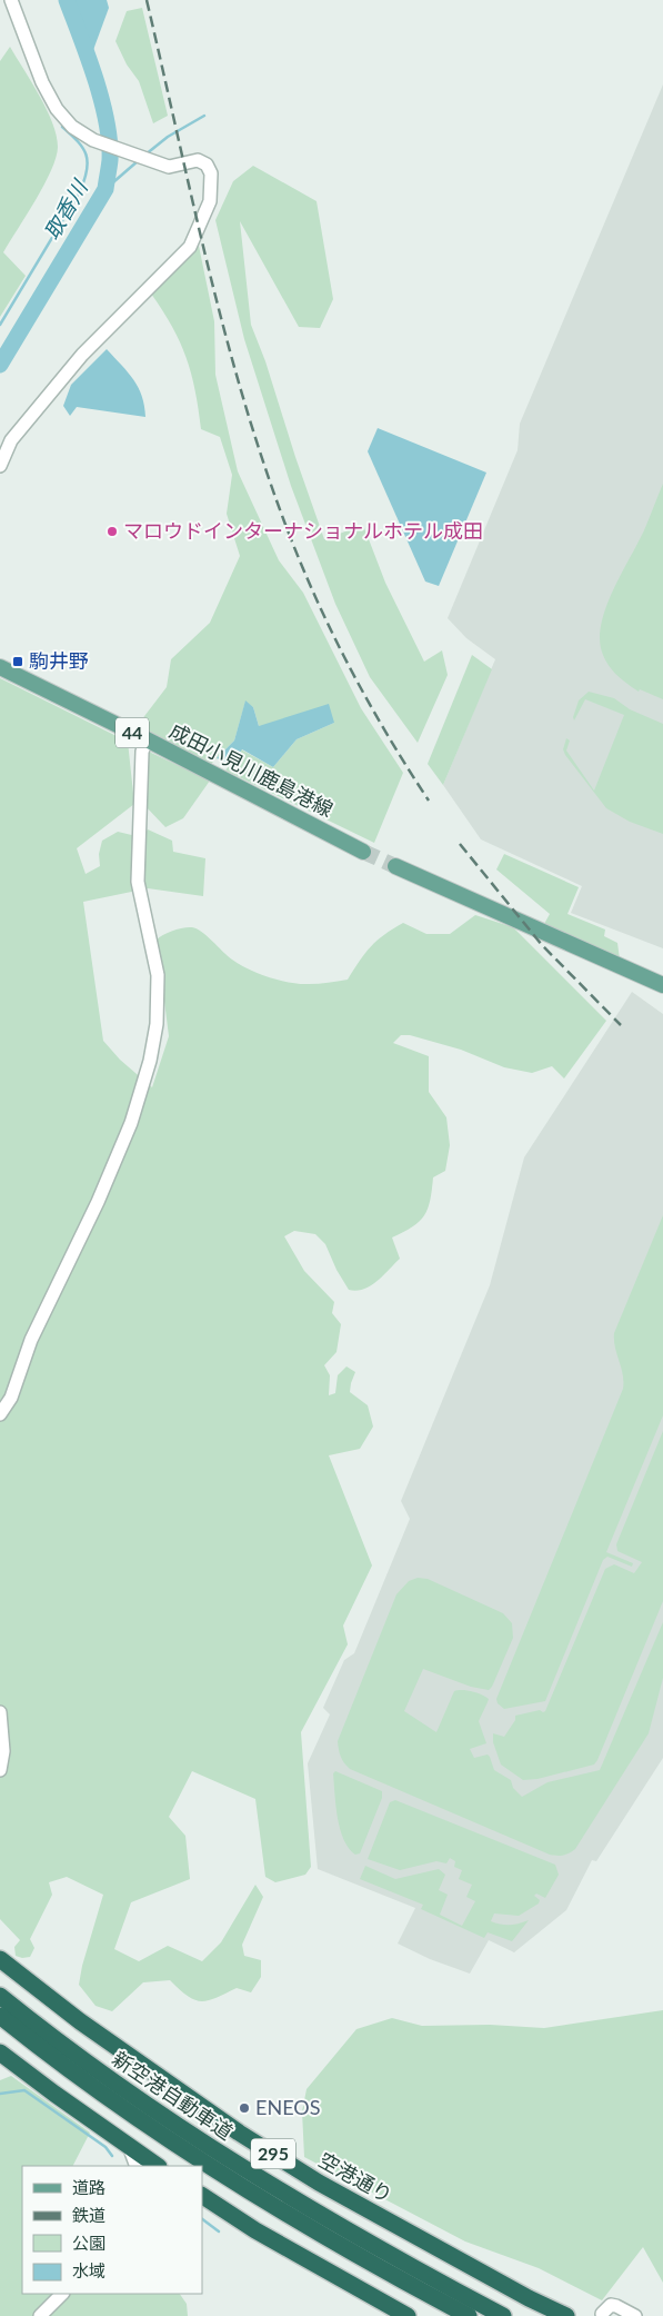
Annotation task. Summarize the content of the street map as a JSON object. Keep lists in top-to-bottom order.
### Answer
{
  "streets": {
    "highway": ["新空港自動車道", "295", "空港通り"],
    "main road": ["44", "成田小見川鹿島港線"]
  },
  "water": ["取香川"],
  "places": {
    "other": ["マロウドインターナショナルホテル成田", "ENEOS"],
    "transit": ["駒井野"]
  },
  "legend": [
    "道路",
    "鉄道",
    "公園",
    "水域"
  ]
}
